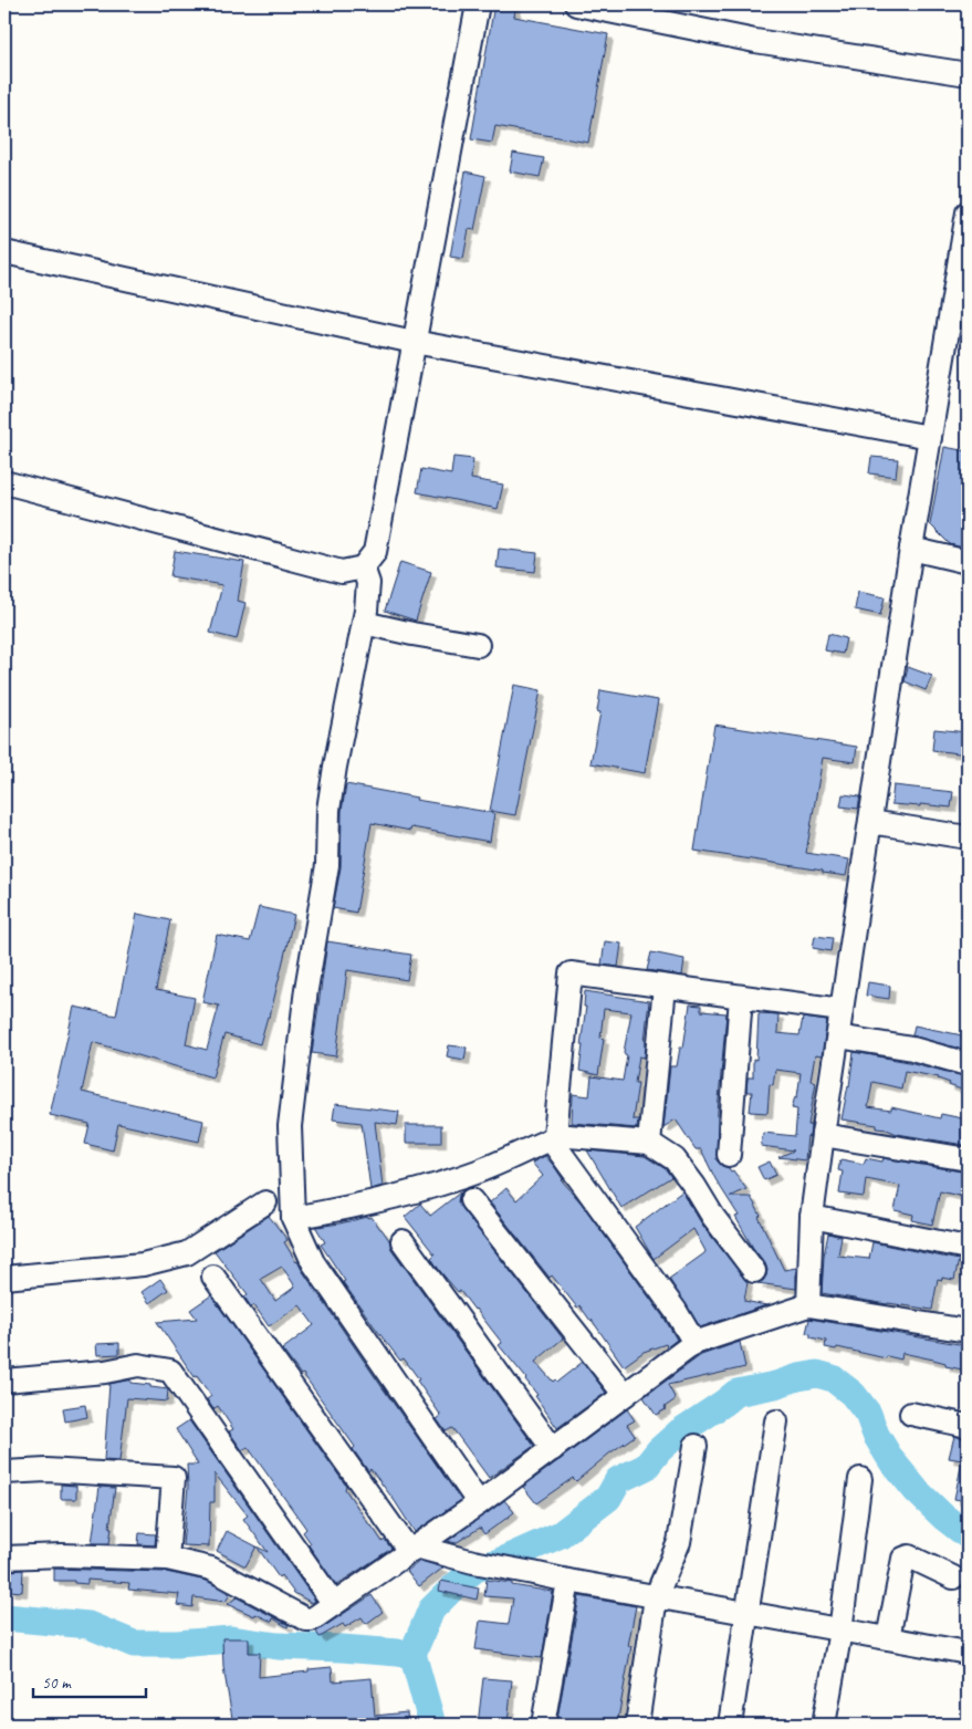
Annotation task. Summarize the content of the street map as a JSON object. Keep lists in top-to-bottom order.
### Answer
{
  "scale_bar": "50 m"
}
